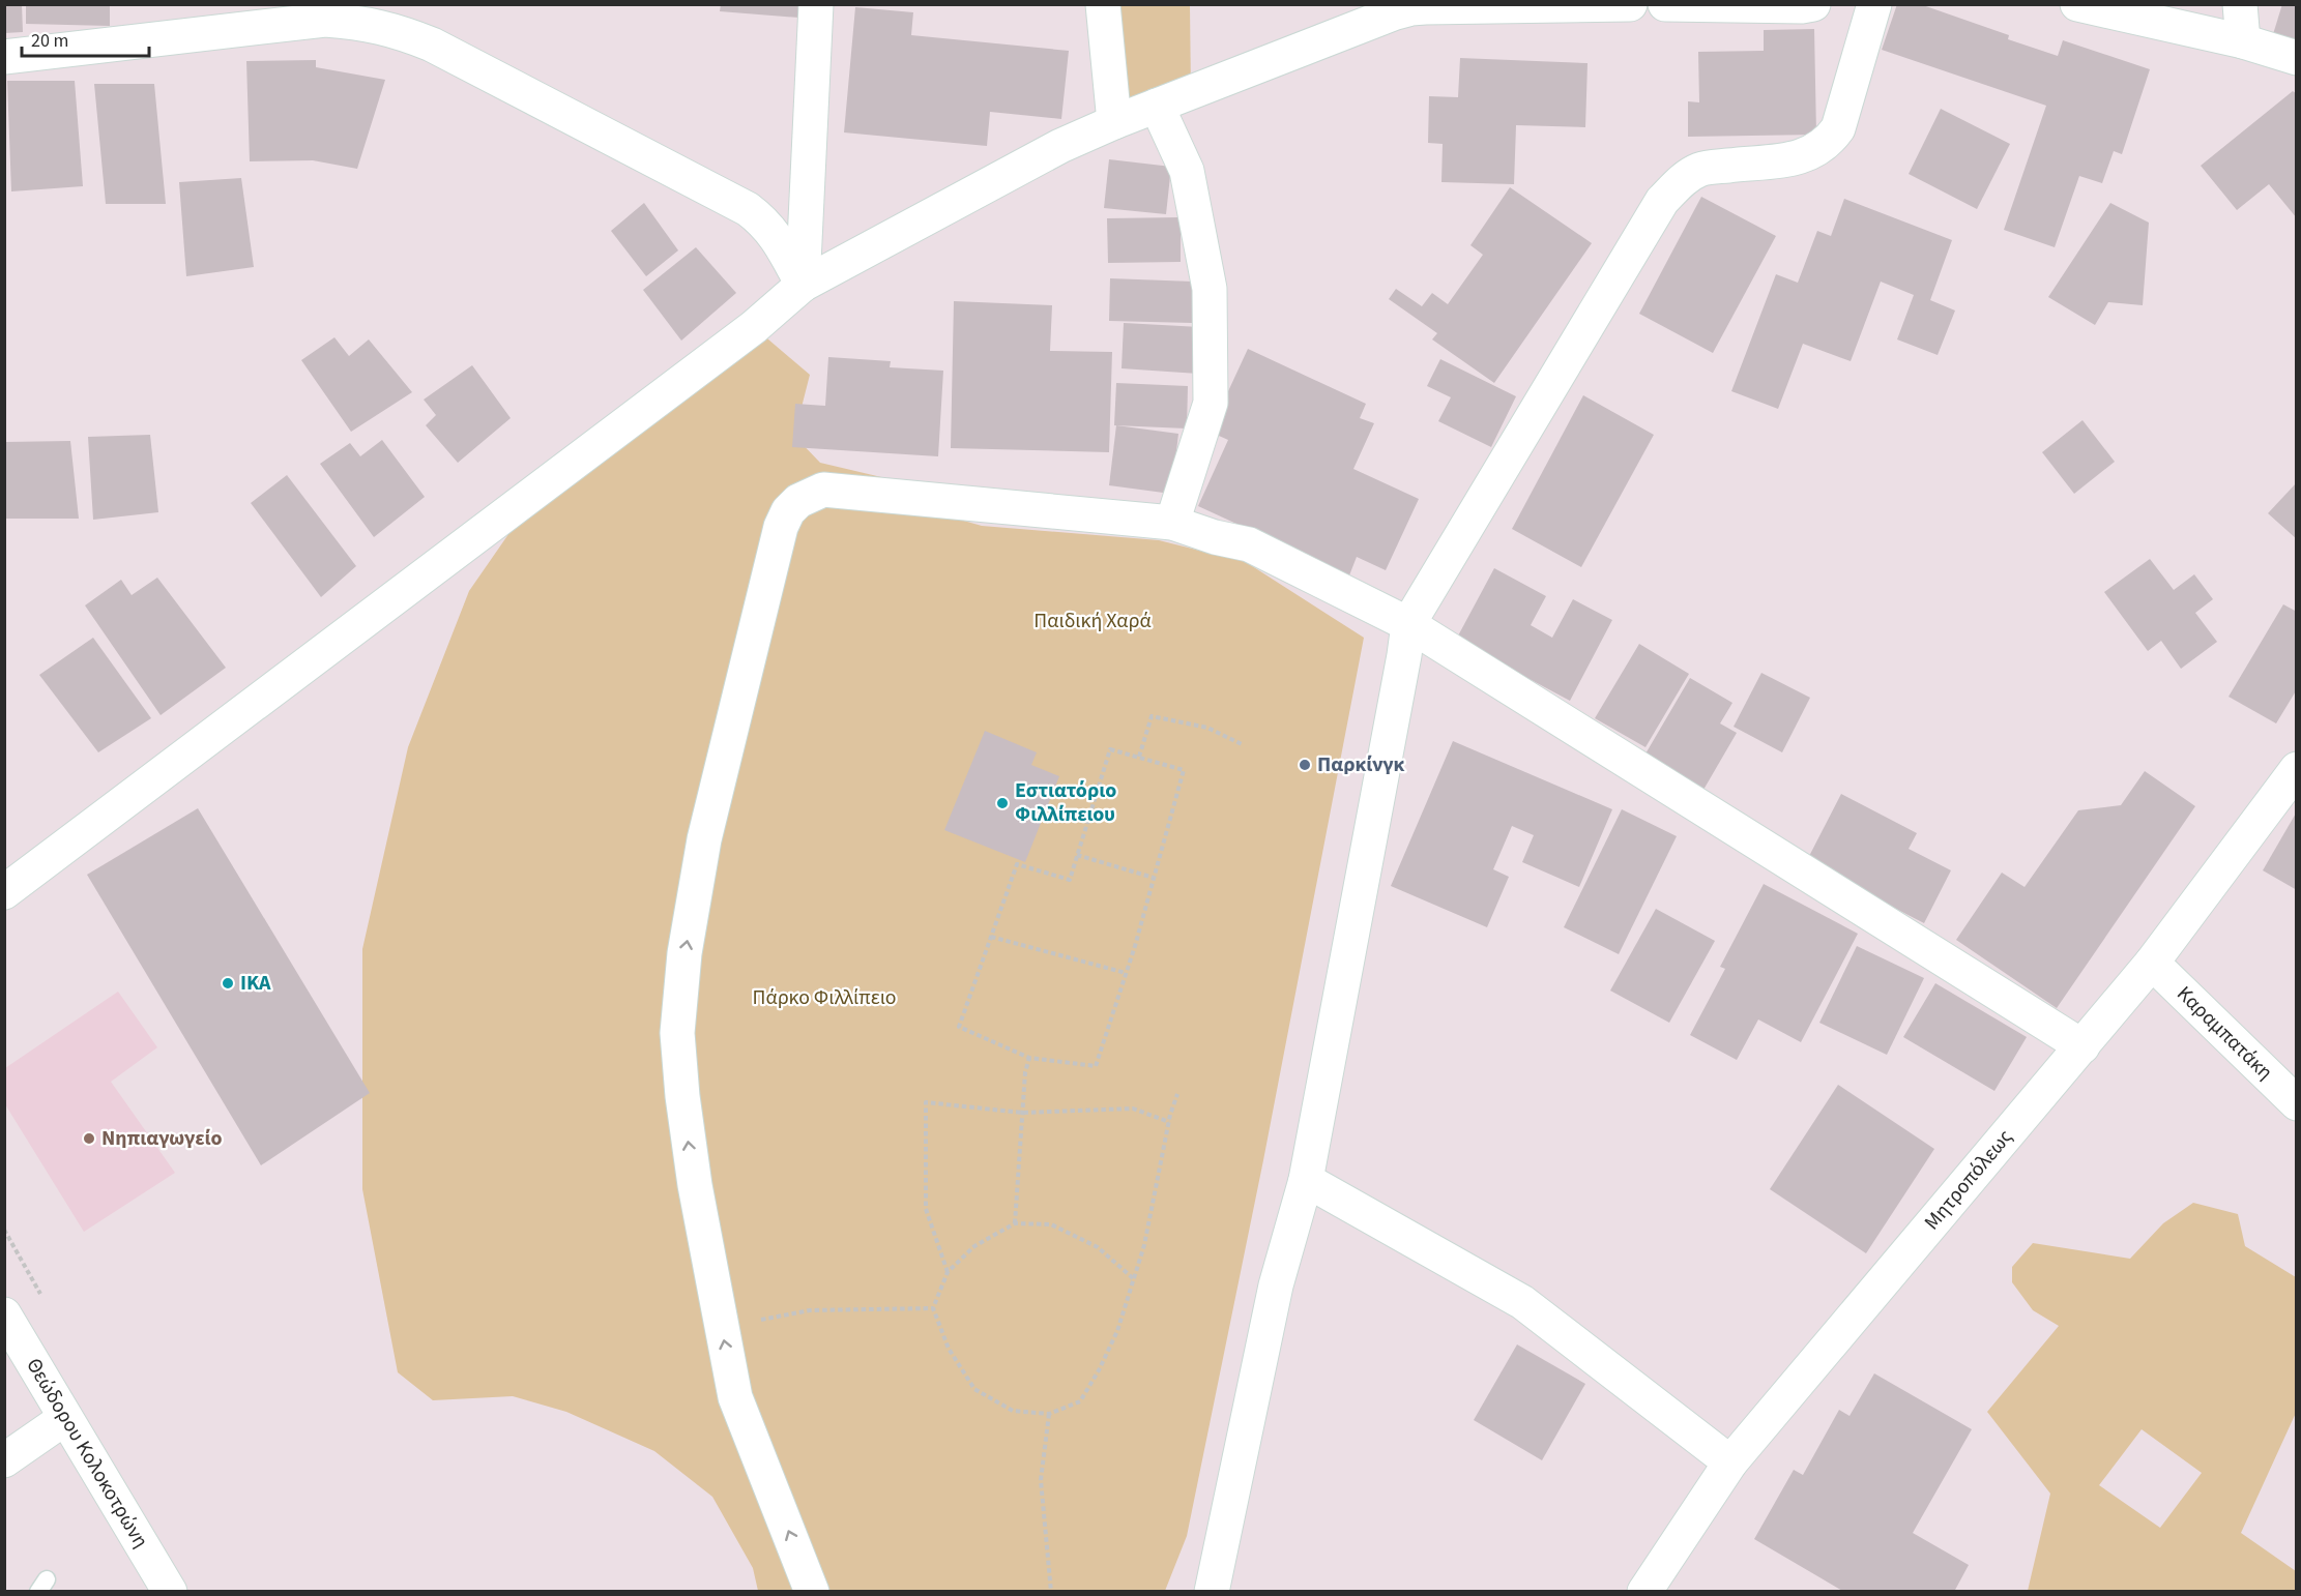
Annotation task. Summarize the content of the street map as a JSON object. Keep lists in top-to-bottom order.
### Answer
{
  "streets": {
    "street": ["Καραμπατάκη", "Μητροπόλεως", "Θεώδορου Κολοκοτρώνη"]
  },
  "crossings": [
    ["Καραμπατάκη", "Μητροπόλεως"]
  ],
  "parks": ["Παιδική Χαρά", "Πάρκο Φιλλίπειο"],
  "places": [
    "Παρκίνγκ",
    "Εστιατόριο Φιλλίπειου",
    "ΙΚΑ",
    "Νηπιαγωγείο"
  ],
  "scale_bar": "20 m"
}
